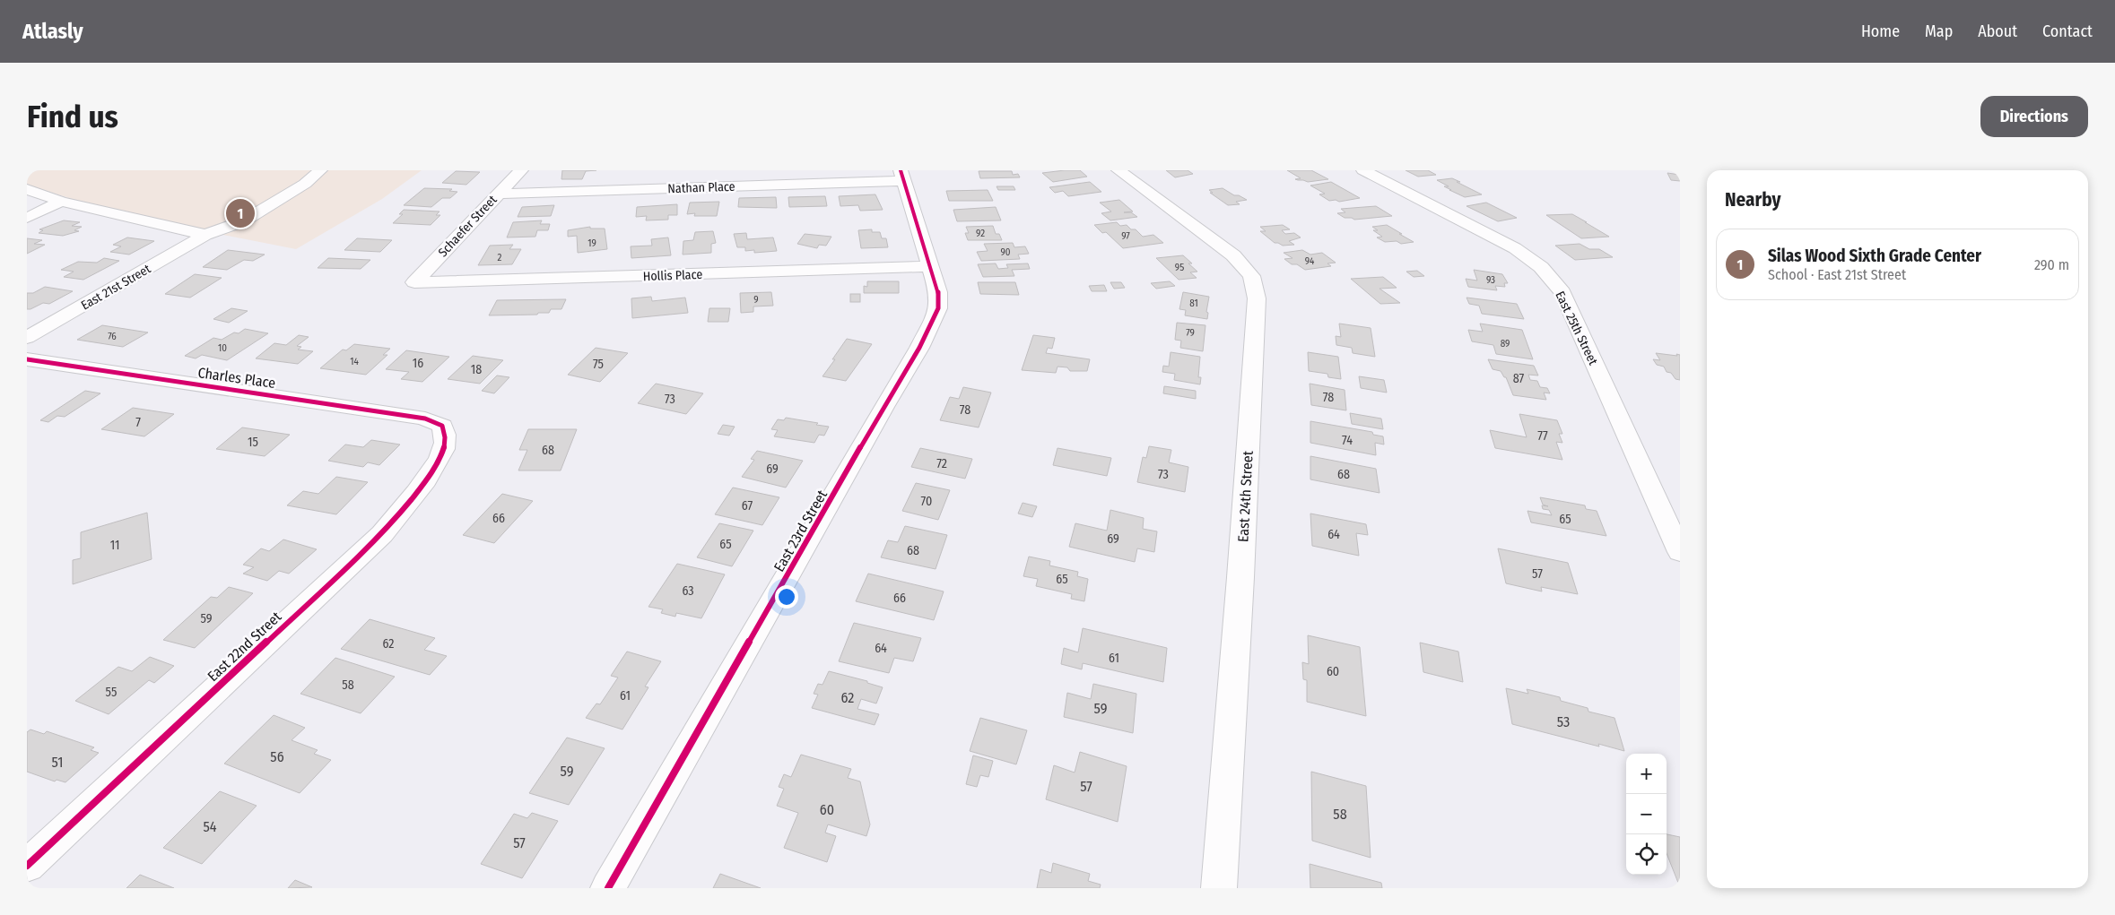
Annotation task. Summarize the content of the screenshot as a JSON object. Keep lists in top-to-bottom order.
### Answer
{
  "streets": {
    "street": [
      "Nathan Place",
      "Schaefer Street",
      "Hollis Place",
      "East 21st Street",
      "East 25th Street",
      "Charles Place",
      "East 24th Street",
      "East 23rd Street",
      "East 22nd Street"
    ]
  },
  "crossings": [
    ["Nathan Place", "Schaefer Street"],
    ["Nathan Place", "East 23rd Street"],
    ["Schaefer Street", "Hollis Place"],
    ["Hollis Place", "East 23rd Street"],
    ["Charles Place", "East 22nd Street"]
  ],
  "house_numbers": [
    "92",
    "97",
    "19",
    "90",
    "2",
    "94",
    "95",
    "93",
    "9",
    "81",
    "79",
    "76",
    "89",
    "10",
    "14",
    "16",
    "75",
    "18",
    "87",
    "78",
    "73",
    "78",
    "7",
    "77",
    "74",
    "15",
    "68",
    "72",
    "69",
    "73",
    "68",
    "70",
    "67",
    "66",
    "65",
    "64",
    "69",
    "65",
    "11",
    "68",
    "57",
    "65",
    "63",
    "66",
    "59",
    "62",
    "64",
    "61",
    "60",
    "58",
    "55",
    "61",
    "62",
    "59",
    "53",
    "56",
    "51",
    "59",
    "57",
    "60",
    "58",
    "54",
    "57"
  ],
  "page": {
    "header": "Atlasly",
    "nav": [
      "Home",
      "Map",
      "About",
      "Contact"
    ],
    "buttons": "Directions",
    "title": "Find us",
    "heading": "Nearby",
    "pins": "1",
    "list": [
      {
        "mark": "1",
        "name": "Silas Wood Sixth Grade Center",
        "note": "School · East 21st Street",
        "value": "290 m"
      }
    ],
    "map_buttons": ["+", "−"]
  }
}
